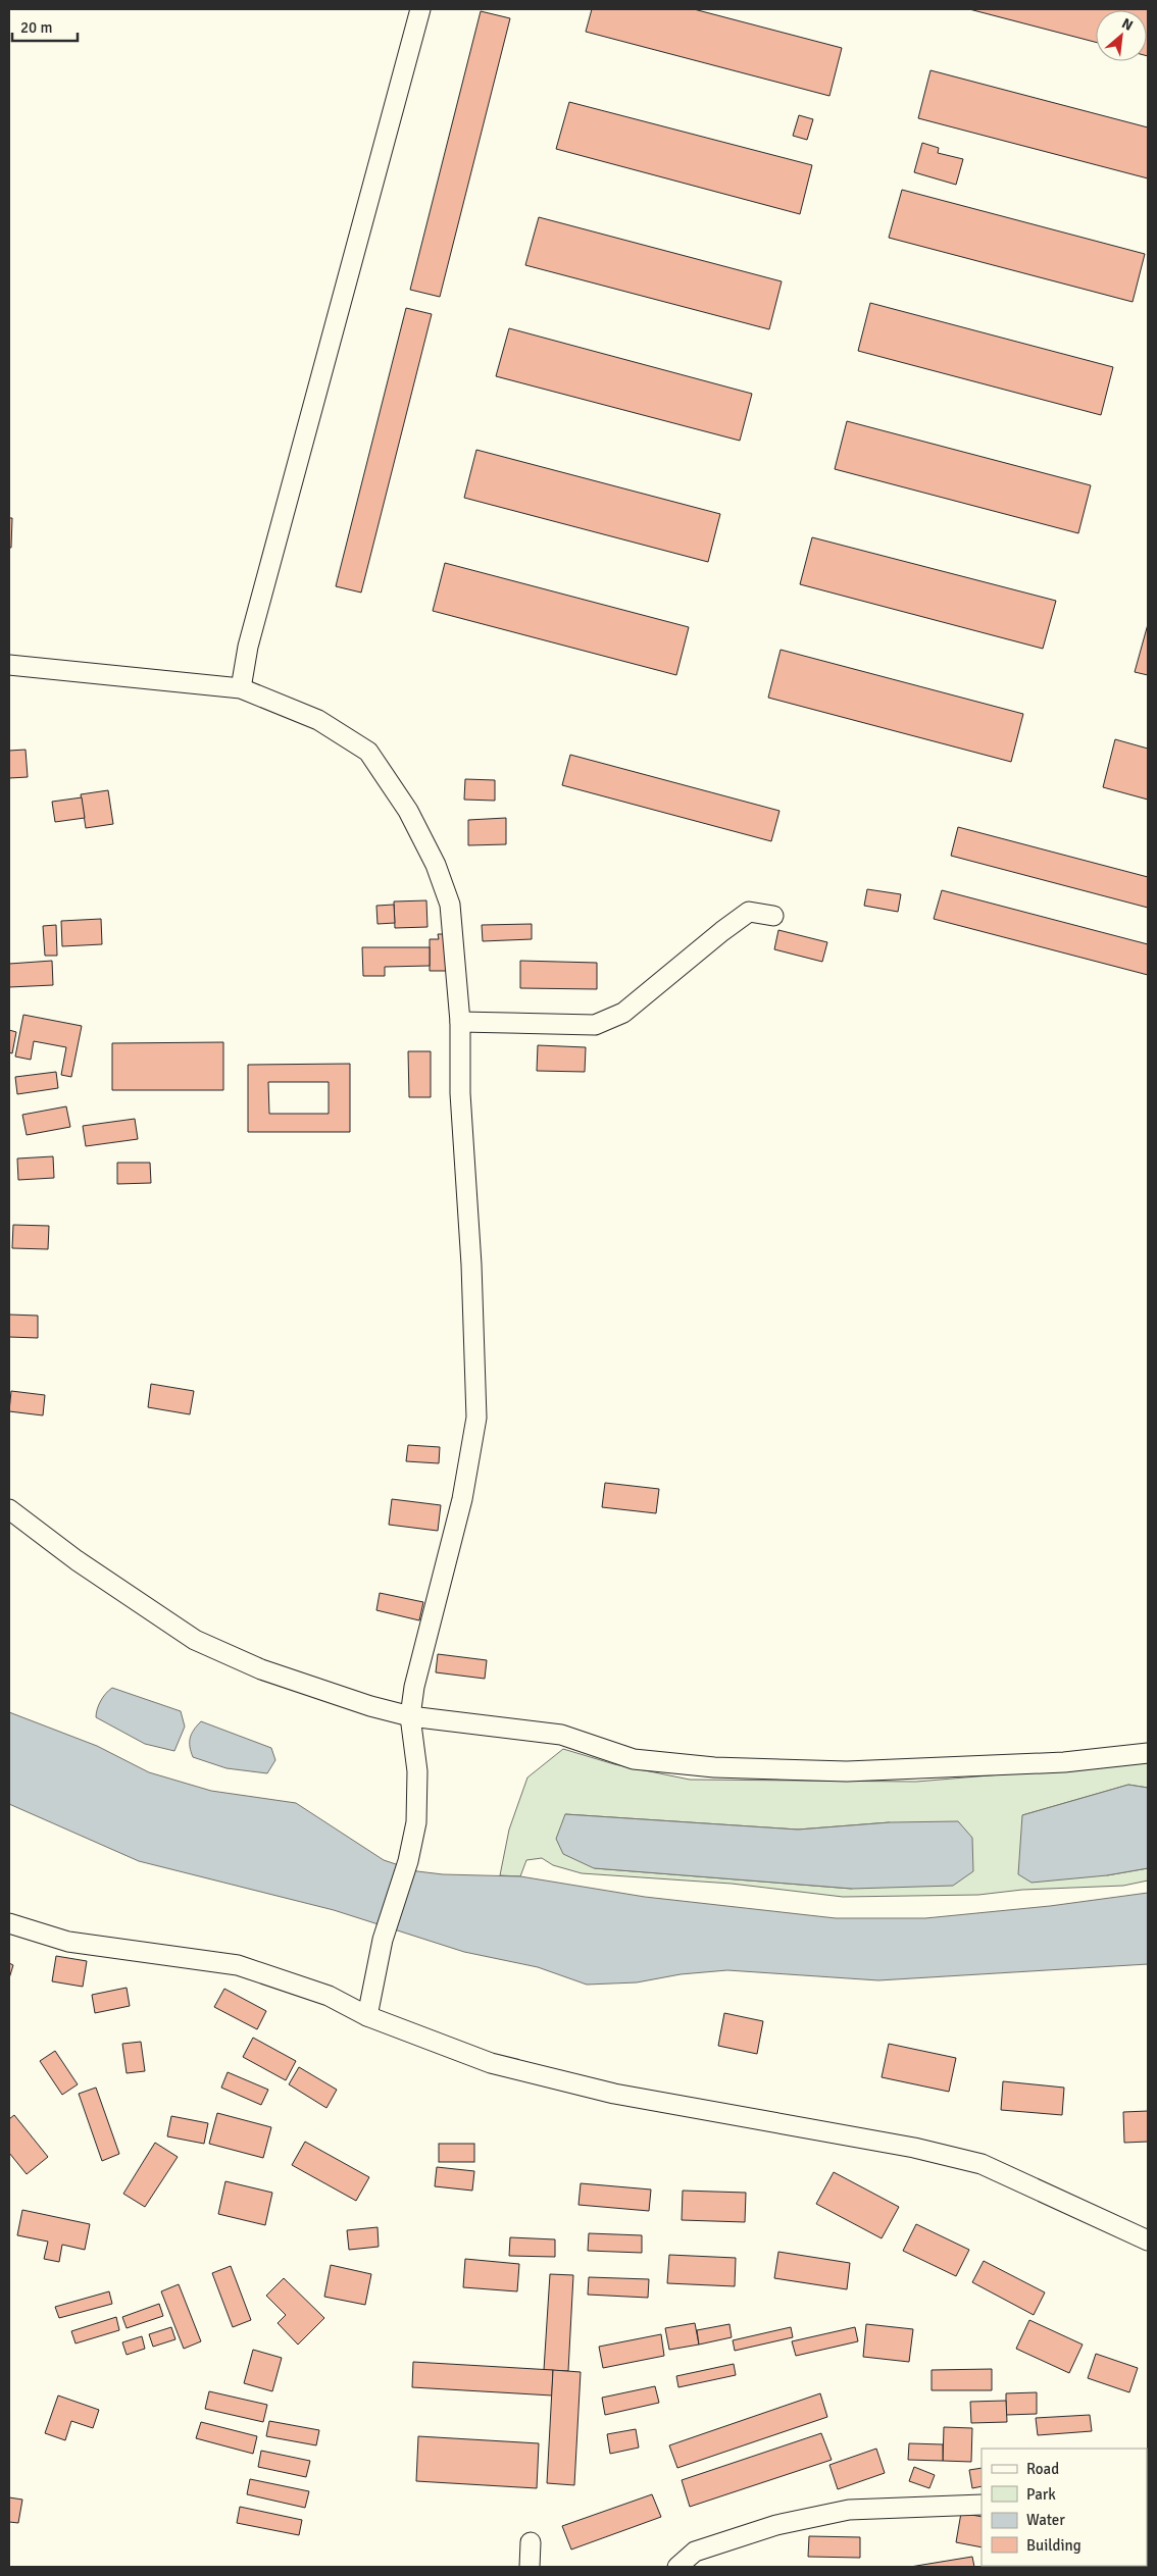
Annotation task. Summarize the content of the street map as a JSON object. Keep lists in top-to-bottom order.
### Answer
{
  "legend": [
    "Road",
    "Park",
    "Water",
    "Building"
  ],
  "scale_bar": "20 m",
  "north": "top right"
}
